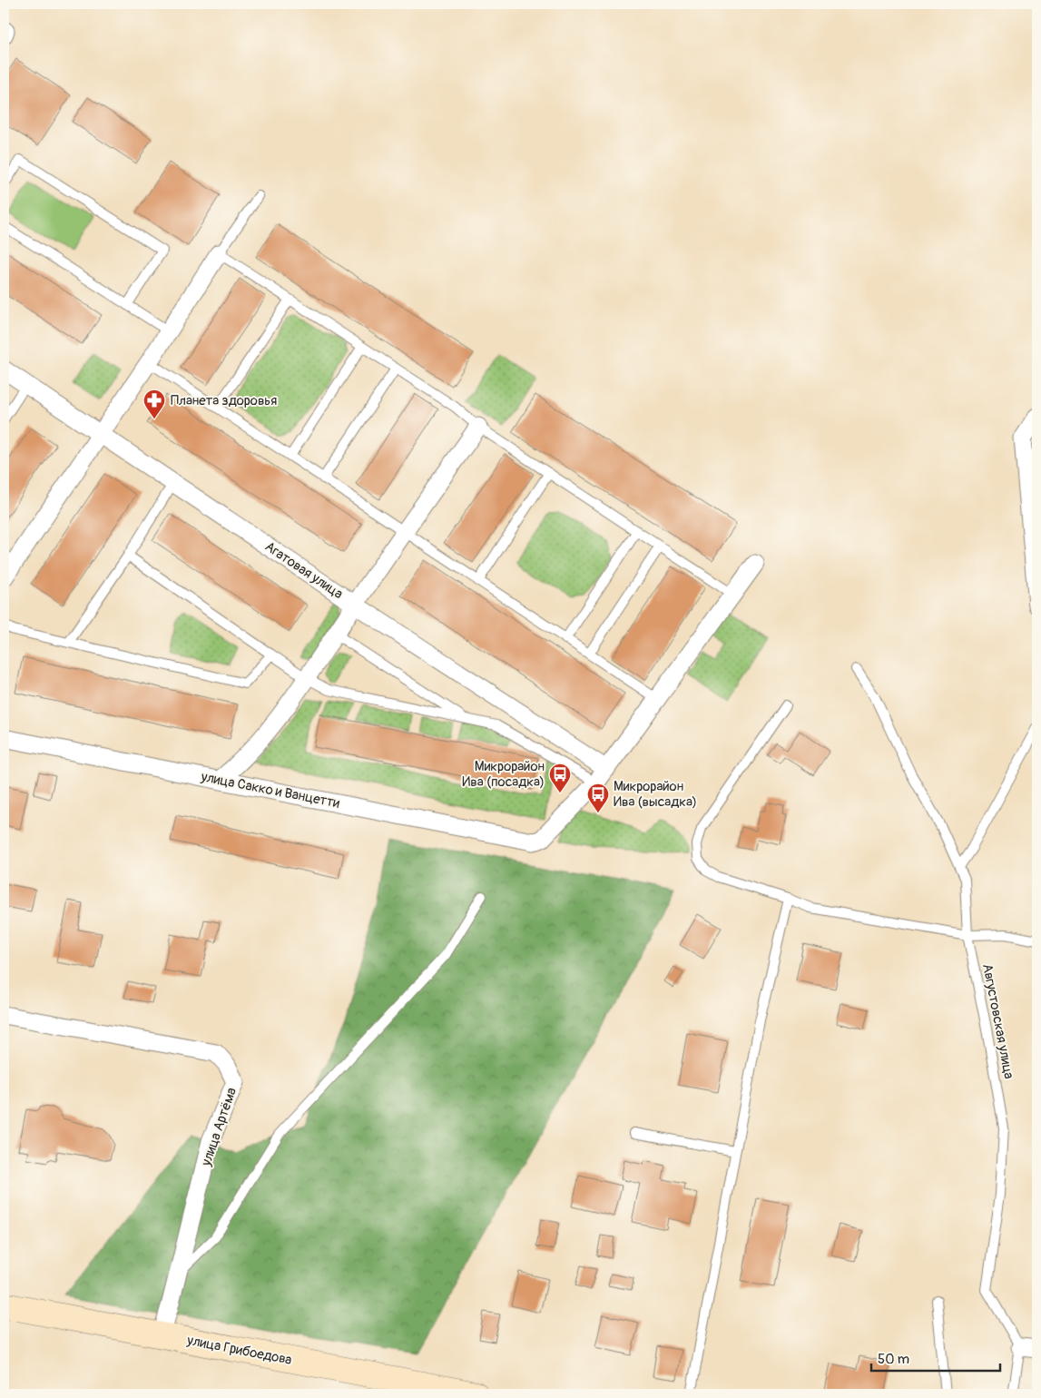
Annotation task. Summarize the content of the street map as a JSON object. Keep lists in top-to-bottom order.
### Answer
{
  "streets": {
    "street": [
      "Агатовая улица",
      "улица Сакко и Ванцетти",
      "улица Артёма",
      "улица Грибоедова"
    ],
    "lane": ["Августовская улица"]
  },
  "crossings": [
    ["улица Артёма", "улица Грибоедова"]
  ],
  "places": {
    "pharmacy": ["Планета здоровья"],
    "bus stop": ["Микрорайон Ива (посадка)", "Микрорайон Ива (высадка)"]
  },
  "scale_bar": "50 m"
}
